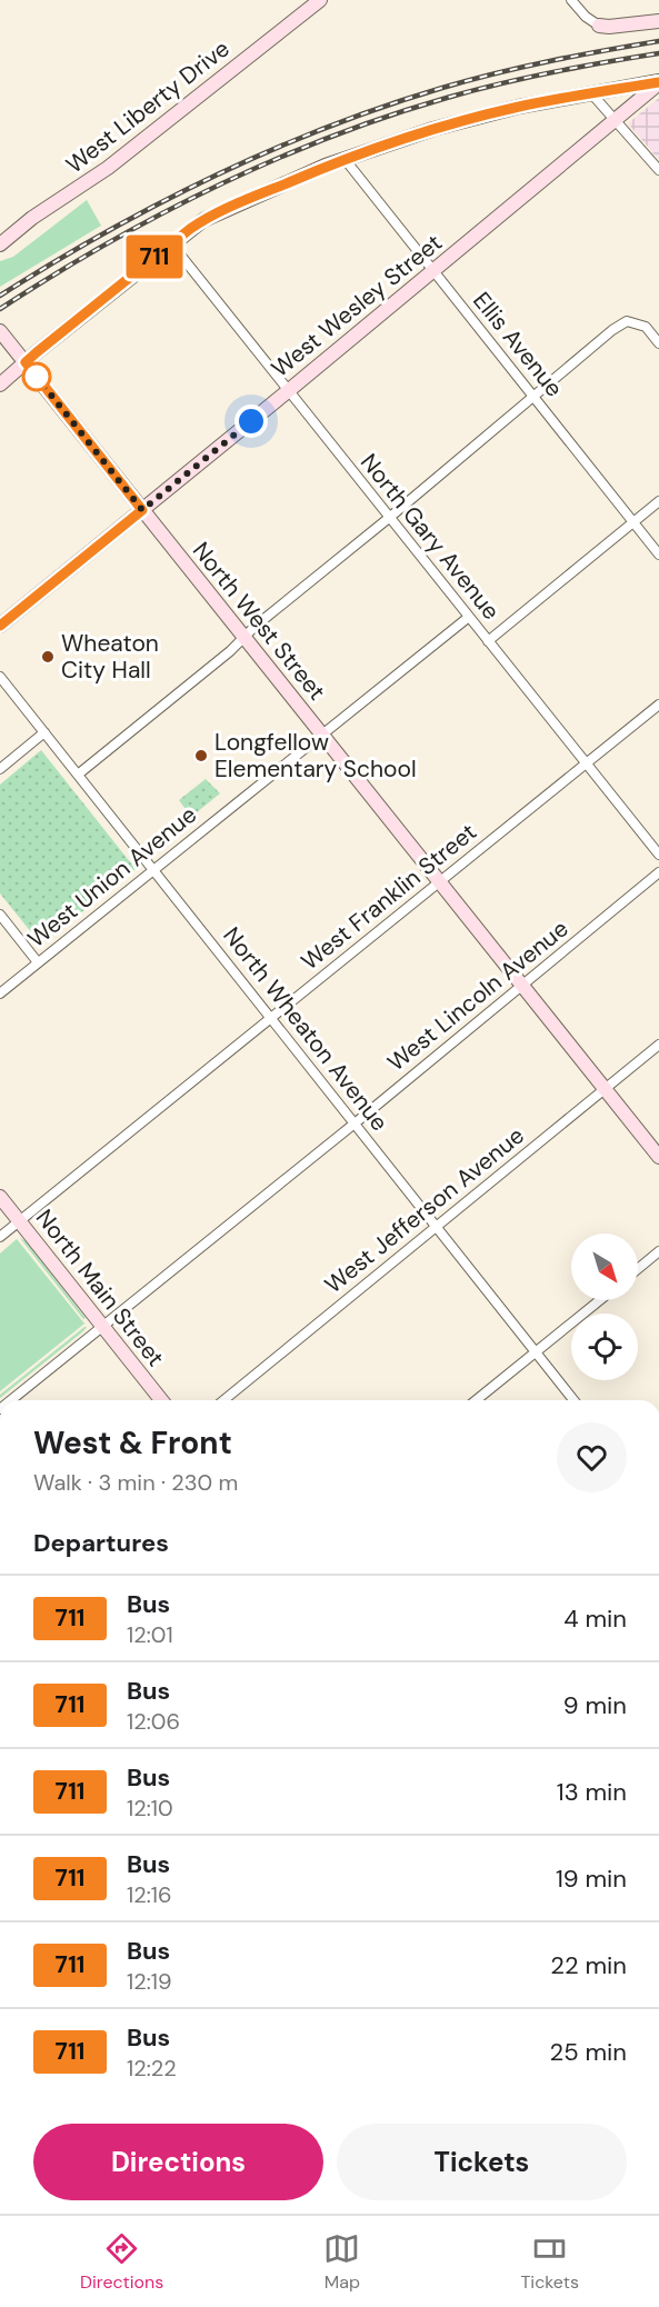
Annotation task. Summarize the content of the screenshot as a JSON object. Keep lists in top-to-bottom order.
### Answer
{
  "streets": {
    "street": [
      "West Liberty Drive",
      "West Wesley Street",
      "Ellis Avenue",
      "North Gary Avenue",
      "North West Street",
      "West Union Avenue",
      "West Franklin Street",
      "West Lincoln Avenue",
      "North Wheaton Avenue",
      "West Jefferson Avenue",
      "North Main Street"
    ]
  },
  "crossings": [
    ["West Wesley Street", "Ellis Avenue"],
    ["West Wesley Street", "North Gary Avenue"],
    ["West Wesley Street", "North West Street"],
    ["North Gary Avenue", "West Union Avenue"],
    ["North Gary Avenue", "West Franklin Street"],
    ["North West Street", "West Union Avenue"],
    ["North West Street", "West Franklin Street"],
    ["North West Street", "West Lincoln Avenue"],
    ["North West Street", "West Jefferson Avenue"],
    ["West Union Avenue", "North Wheaton Avenue"],
    ["West Franklin Street", "North Wheaton Avenue"],
    ["West Franklin Street", "North Main Street"],
    ["West Lincoln Avenue", "North Wheaton Avenue"],
    ["West Lincoln Avenue", "North Main Street"],
    ["North Wheaton Avenue", "West Jefferson Avenue"]
  ],
  "places": ["Wheaton City Hall", "Longfellow Elementary School"],
  "lines": ["bus line 711"],
  "north": "bottom right",
  "page": {
    "on_map": "711",
    "heading": [
      ["West & Front", "Walk · 3 min · 230 m"],
      "Departures"
    ],
    "list": [
      {
        "mark": "711",
        "name": "Bus",
        "note": "12:01",
        "value": "4 min"
      },
      {
        "mark": "711",
        "name": "Bus",
        "note": "12:06",
        "value": "9 min"
      },
      {
        "mark": "711",
        "name": "Bus",
        "note": "12:10",
        "value": "13 min"
      },
      {
        "mark": "711",
        "name": "Bus",
        "note": "12:16",
        "value": "19 min"
      },
      {
        "mark": "711",
        "name": "Bus",
        "note": "12:19",
        "value": "22 min"
      },
      {
        "mark": "711",
        "name": "Bus",
        "note": "12:22",
        "value": "25 min"
      }
    ],
    "buttons": ["Directions", "Tickets"],
    "tabs": ["Directions", "Map", "Tickets"]
  }
}
